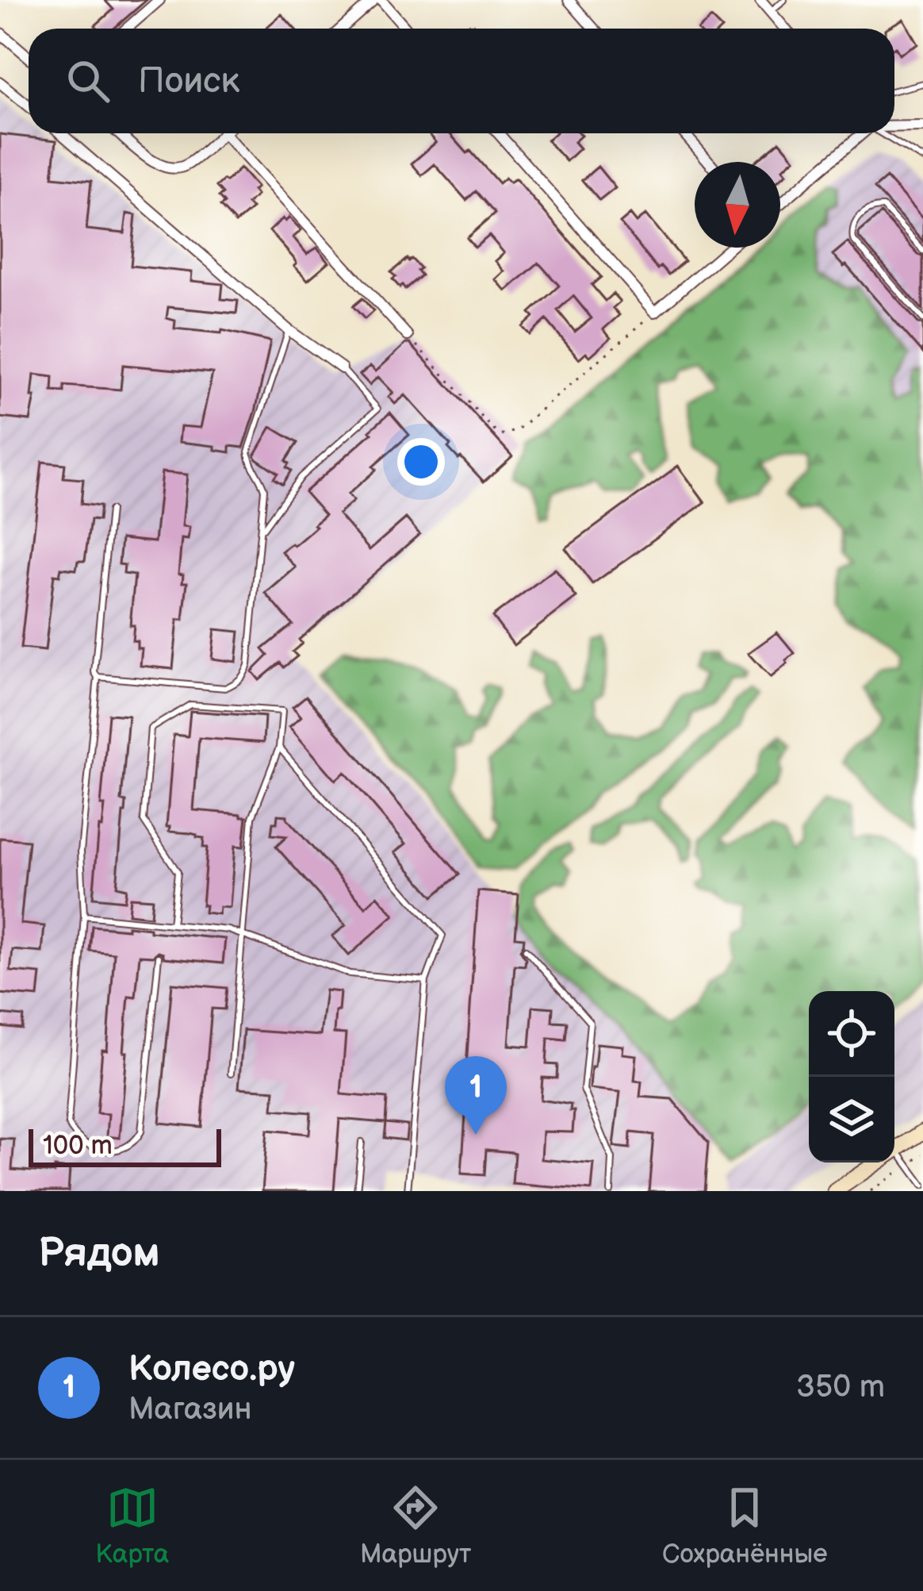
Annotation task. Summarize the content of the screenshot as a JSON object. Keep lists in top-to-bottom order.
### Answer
{
  "scale_bar": "100 m",
  "north": "bottom",
  "page": {
    "search": "Поиск",
    "pins": "1",
    "scale": "100 m",
    "heading": "Рядом",
    "list": [
      {
        "mark": "1",
        "name": "Колесо.ру",
        "note": "Магазин",
        "value": "350 m"
      }
    ],
    "nav": ["Карта", "Маршрут", "Сохранённые"]
  }
}
